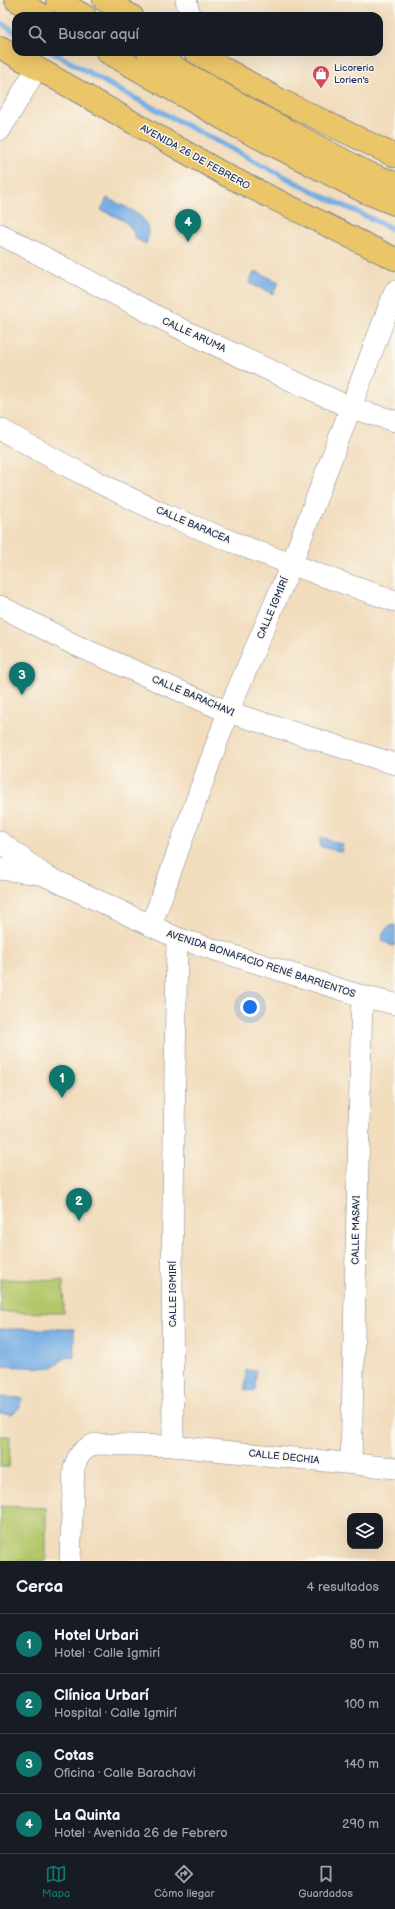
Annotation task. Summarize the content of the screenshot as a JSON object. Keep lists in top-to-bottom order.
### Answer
{
  "streets": {
    "main road": ["AVENIDA 26 DE FEBRERO"],
    "street": [
      "CALLE ARUMA",
      "CALLE BARACEA",
      "CALLE IGMIRÍ",
      "CALLE BARACHAVI",
      "AVENIDA BONAFACIO RENÉ BARRIENTOS",
      "CALLE MASAVI",
      "CALLE DECHIA"
    ]
  },
  "crossings": [
    ["CALLE ARUMA", "CALLE IGMIRÍ"],
    ["CALLE BARACEA", "CALLE IGMIRÍ"],
    ["CALLE IGMIRÍ", "CALLE BARACHAVI"],
    ["CALLE IGMIRÍ", "AVENIDA BONAFACIO RENÉ BARRIENTOS"],
    ["CALLE IGMIRÍ", "CALLE DECHIA"],
    ["AVENIDA BONAFACIO RENÉ BARRIENTOS", "CALLE MASAVI"],
    ["CALLE MASAVI", "CALLE DECHIA"]
  ],
  "places": {
    "shop": ["Licoreria Lorien's"]
  },
  "page": {
    "search": "Buscar aquí",
    "pins": [
      "4",
      "3",
      "1",
      "2"
    ],
    "heading": ["Cerca", "4 resultados"],
    "list": [
      {
        "mark": "1",
        "name": "Hotel Urbari",
        "note": "Hotel · Calle Igmirí",
        "value": "80 m"
      },
      {
        "mark": "2",
        "name": "Clínica Urbarí",
        "note": "Hospital · Calle Igmirí",
        "value": "100 m"
      },
      {
        "mark": "3",
        "name": "Cotas",
        "note": "Oficina · Calle Barachavi",
        "value": "140 m"
      },
      {
        "mark": "4",
        "name": "La Quinta",
        "note": "Hotel · Avenida 26 de Febrero",
        "value": "290 m"
      }
    ],
    "nav": ["Mapa", "Cómo llegar", "Guardados"]
  }
}
